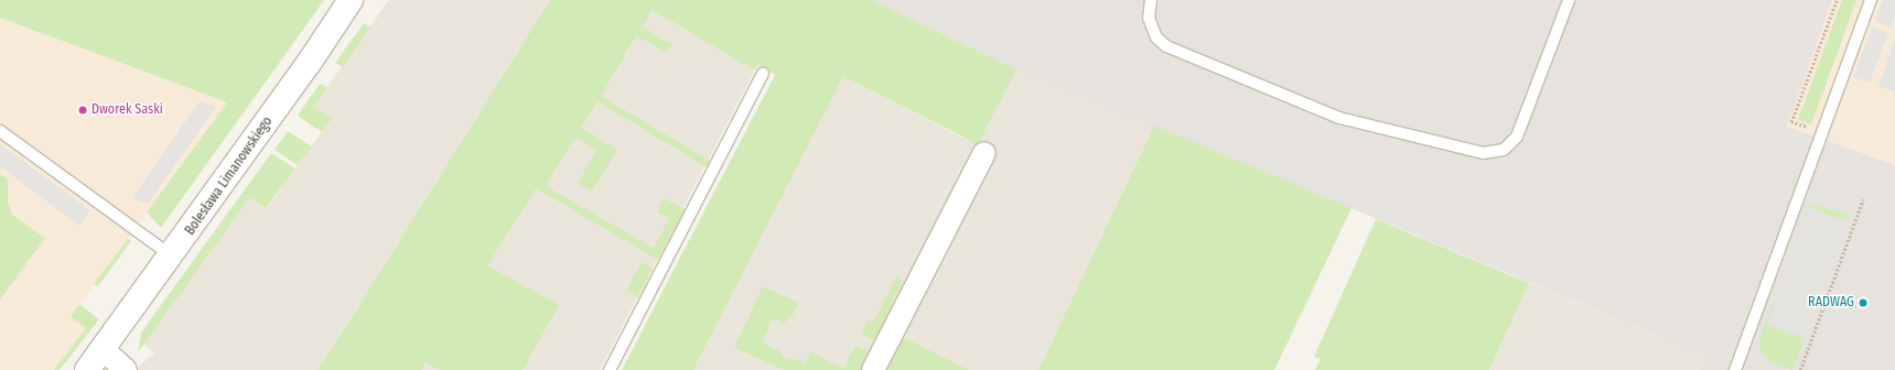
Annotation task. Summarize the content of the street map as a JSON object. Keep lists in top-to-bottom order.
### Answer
{
  "streets": {
    "street": ["Bolesława Limanowskiego"]
  },
  "places": ["Dworek Saski", "RADWAG"]
}
